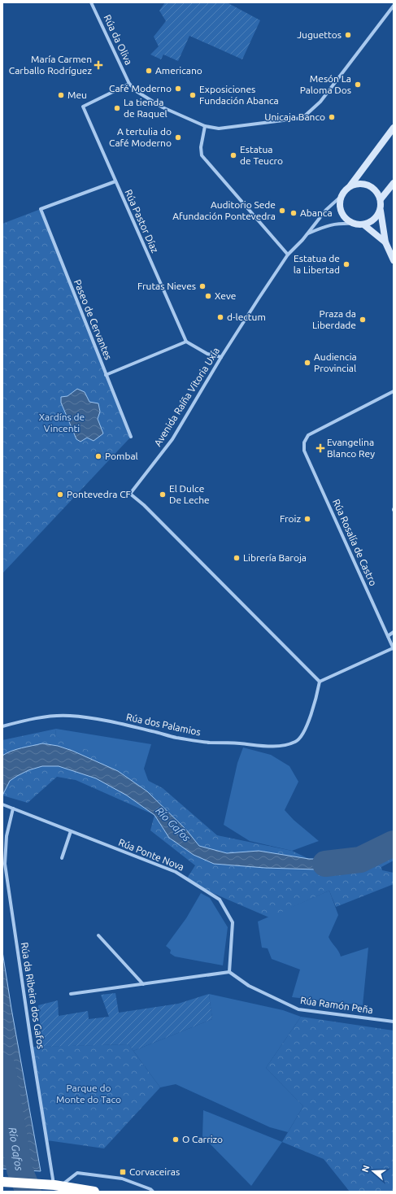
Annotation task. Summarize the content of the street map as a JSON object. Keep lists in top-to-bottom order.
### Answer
{
  "streets": {
    "street": [
      "Rúa da Oliva",
      "Rúa Pastor Díaz",
      "Paseo de Cervantes",
      "Avenida Raíña Vitoria Uxía",
      "Rúa Rosalía de Castro",
      "Rúa dos Palamios",
      "Rúa Ponte Nova",
      "Rúa da Ribeira dos Gafos",
      "Rúa Ramón Peña"
    ]
  },
  "crossings": [
    ["Rúa da Oliva", "Rúa Pastor Díaz"],
    ["Rúa Pastor Díaz", "Paseo de Cervantes"],
    ["Avenida Raíña Vitoria Uxía", "Rúa dos Palamios"],
    ["Rúa Ponte Nova", "Rúa da Ribeira dos Gafos"],
    ["Rúa Ponte Nova", "Rúa Ramón Peña"]
  ],
  "water": ["Río Gafos"],
  "parks": ["Xardíns de Vincenti", "Parque do Monte do Taco"],
  "places": {
    "other": [
      "Juguettos",
      "Americano",
      "Mesón La Paloma Dos",
      "Café Moderno",
      "Meu",
      "Exposiciones Fundación Abanca",
      "La tienda de Raquel",
      "Unicaja Banco",
      "A tertulia do Café Moderno",
      "Estatua de Teucro",
      "Auditorio Sede Afundación Pontevedra",
      "Abanca",
      "Estatua de la Libertad",
      "Frutas Nieves",
      "Xeve",
      "d-lectum",
      "Praza da Liberdade",
      "Audiencia Provincial",
      "Pombal",
      "Pontevedra CF",
      "El Dulce De Leche",
      "Froiz",
      "Librería Baroja",
      "O Carrizo"
    ],
    "health": ["María Carmen Carballo Rodríguez", "Evangelina Blanco Rey"],
    "transit": ["Corvaceiras"]
  },
  "north": "left"
}
